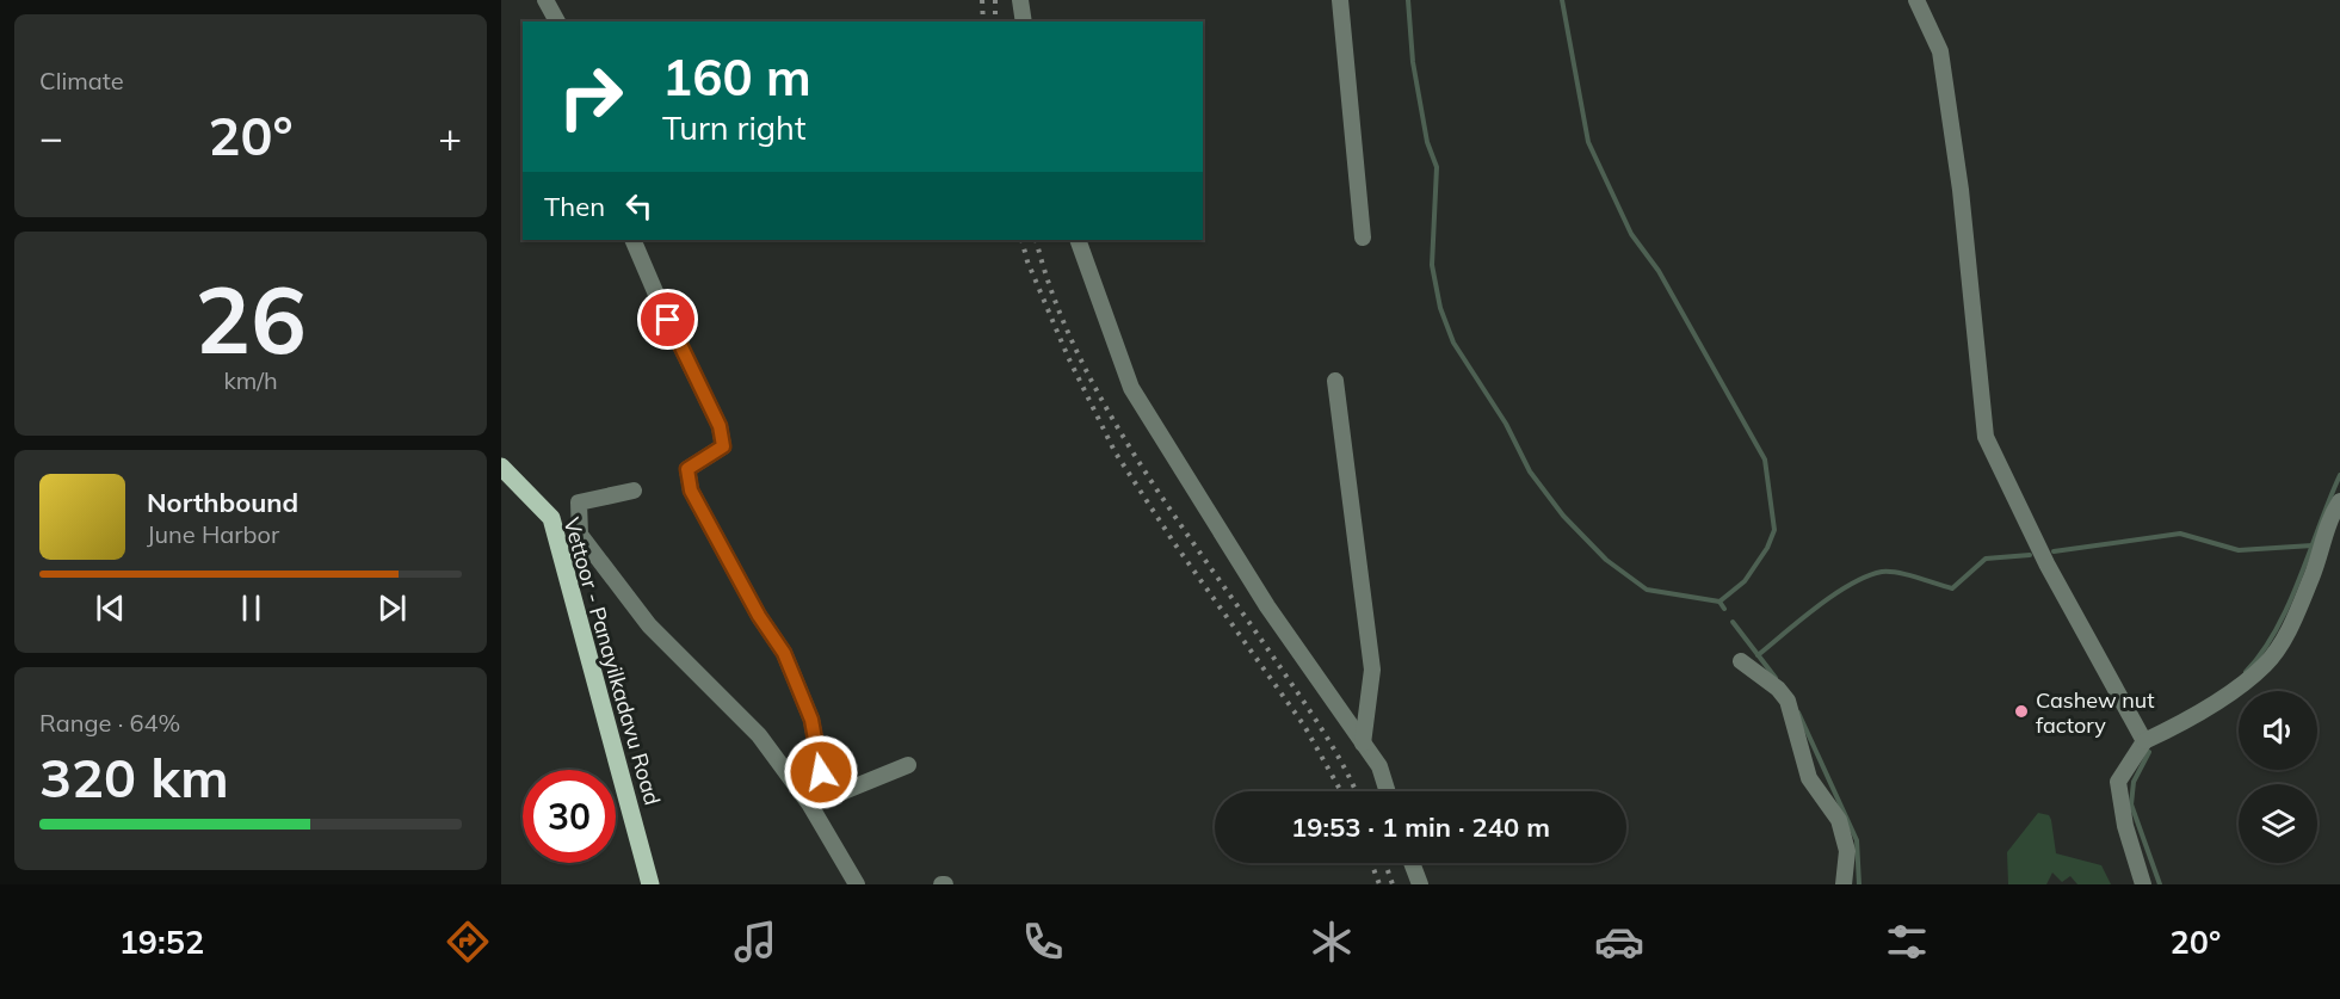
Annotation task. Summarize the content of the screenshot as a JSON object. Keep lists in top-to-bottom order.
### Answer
{
  "streets": {
    "main road": ["Vettoor - Panayilkadavu Road"]
  },
  "places": ["Cashew nut factory"],
  "page": {
    "tile": [
      "Climate",
      ["26", "km/h"],
      ["Range · 64%", "320 km"]
    ],
    "turn": ["160 m", "Turn right"],
    "heat": ["−", "20°", "+"],
    "then": "Then",
    "song": ["Northbound", "June Harbor"],
    "limit": "30",
    "trip": "19:53 · 1 min · 240 m",
    "tabs": ["19:52", "20°"]
  }
}
